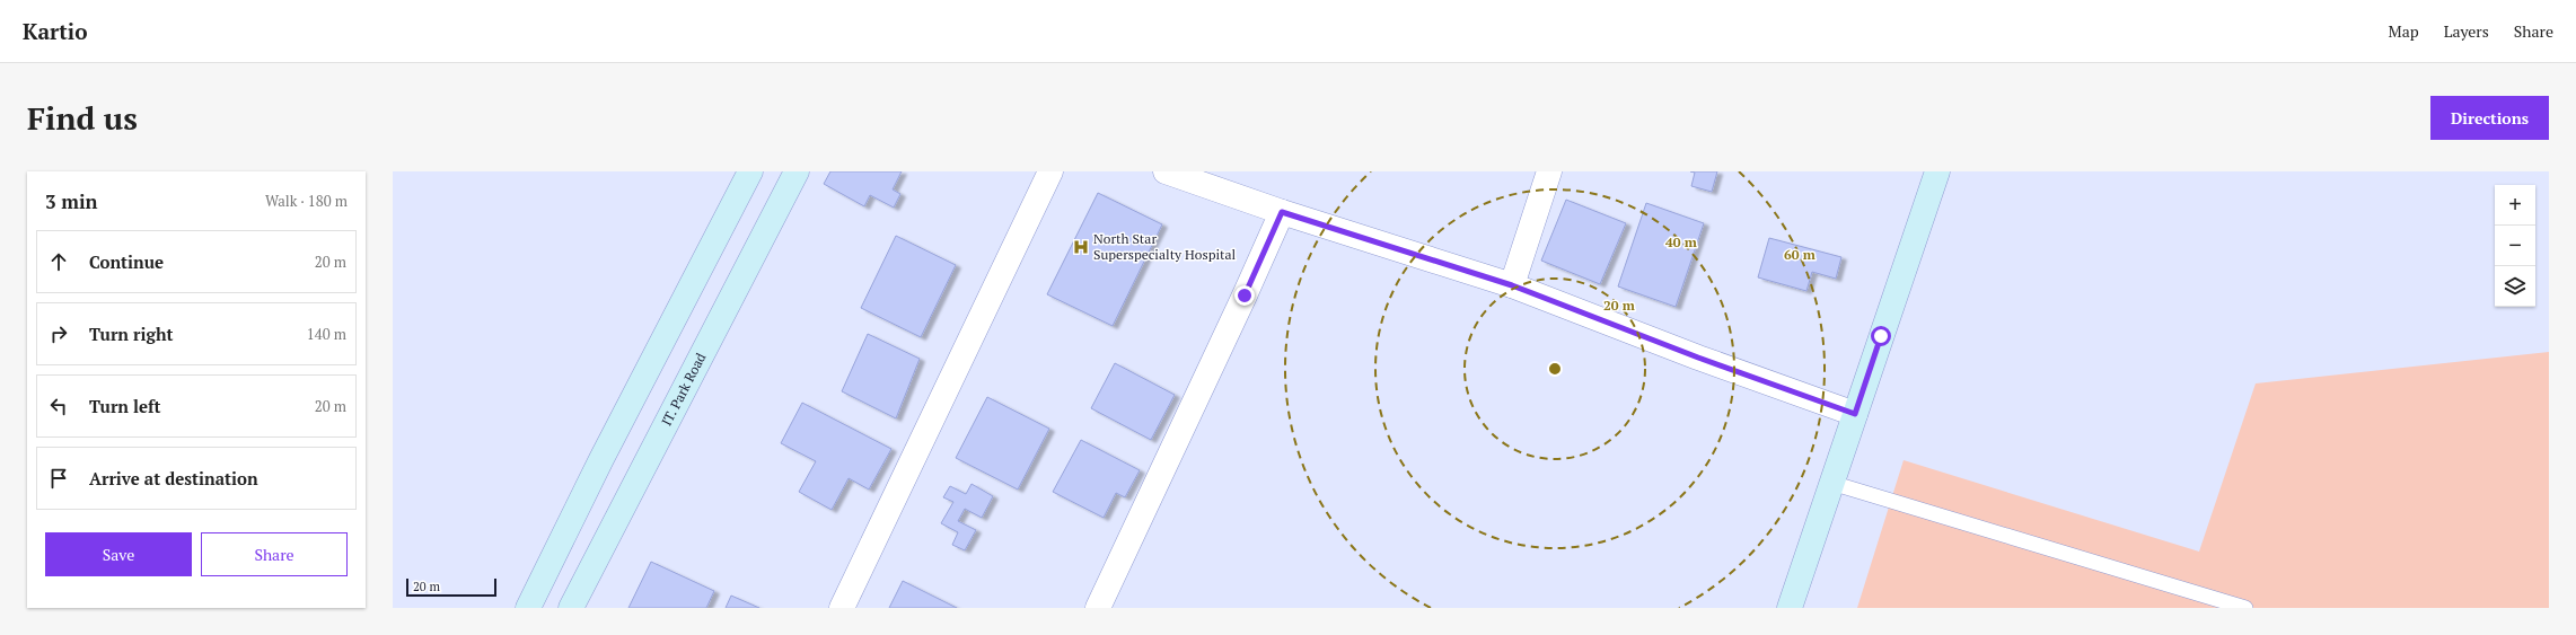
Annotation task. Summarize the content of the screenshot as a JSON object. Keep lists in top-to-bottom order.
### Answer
{
  "streets": {
    "main road": ["IT. Park Road"]
  },
  "places": {
    "hospital": ["North Star Superspecialty Hospital"]
  },
  "scale_bar": "20 m",
  "page": {
    "header": "Kartio",
    "nav": ["Map", "Layers", "Share"],
    "buttons": [
      "Directions",
      ["Save", "Share"]
    ],
    "title": "Find us",
    "heading": ["3 min", "Walk · 180 m"],
    "map_buttons": ["+", "−"],
    "list": [
      ["Continue", "20 m"],
      ["Turn right", "140 m"],
      ["Turn left", "20 m"],
      "Arrive at destination"
    ],
    "scale": "20 m"
  },
  "rings": ["40 m", "60 m", "20 m"]
}
